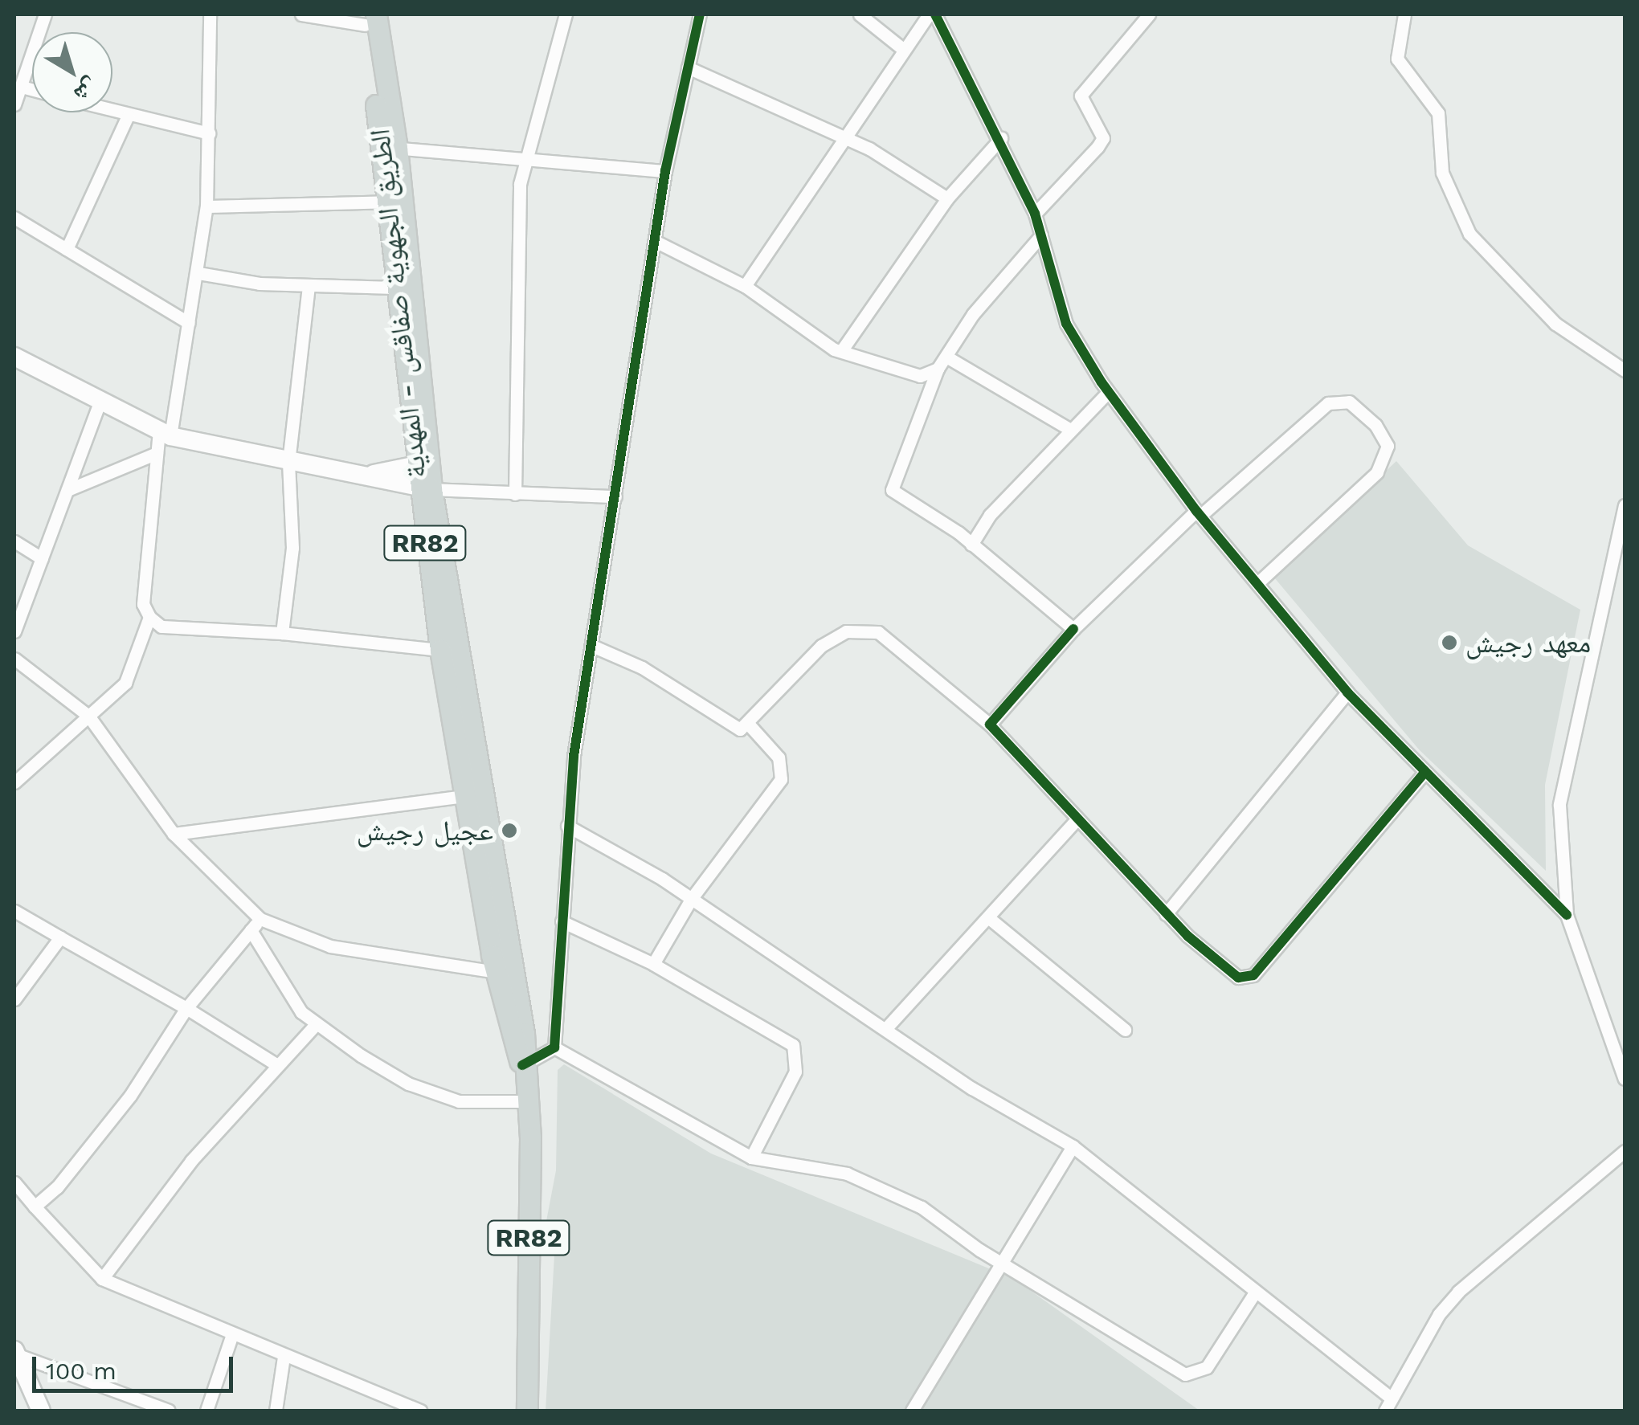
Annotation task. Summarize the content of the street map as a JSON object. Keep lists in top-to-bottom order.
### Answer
{
  "streets": {
    "main road": ["الطريق الجهوية صفاقس - المهدية", "RR82"]
  },
  "places": ["معهد رجيش", "عجيل رجيش"],
  "scale_bar": "100 m",
  "north": "bottom right"
}
